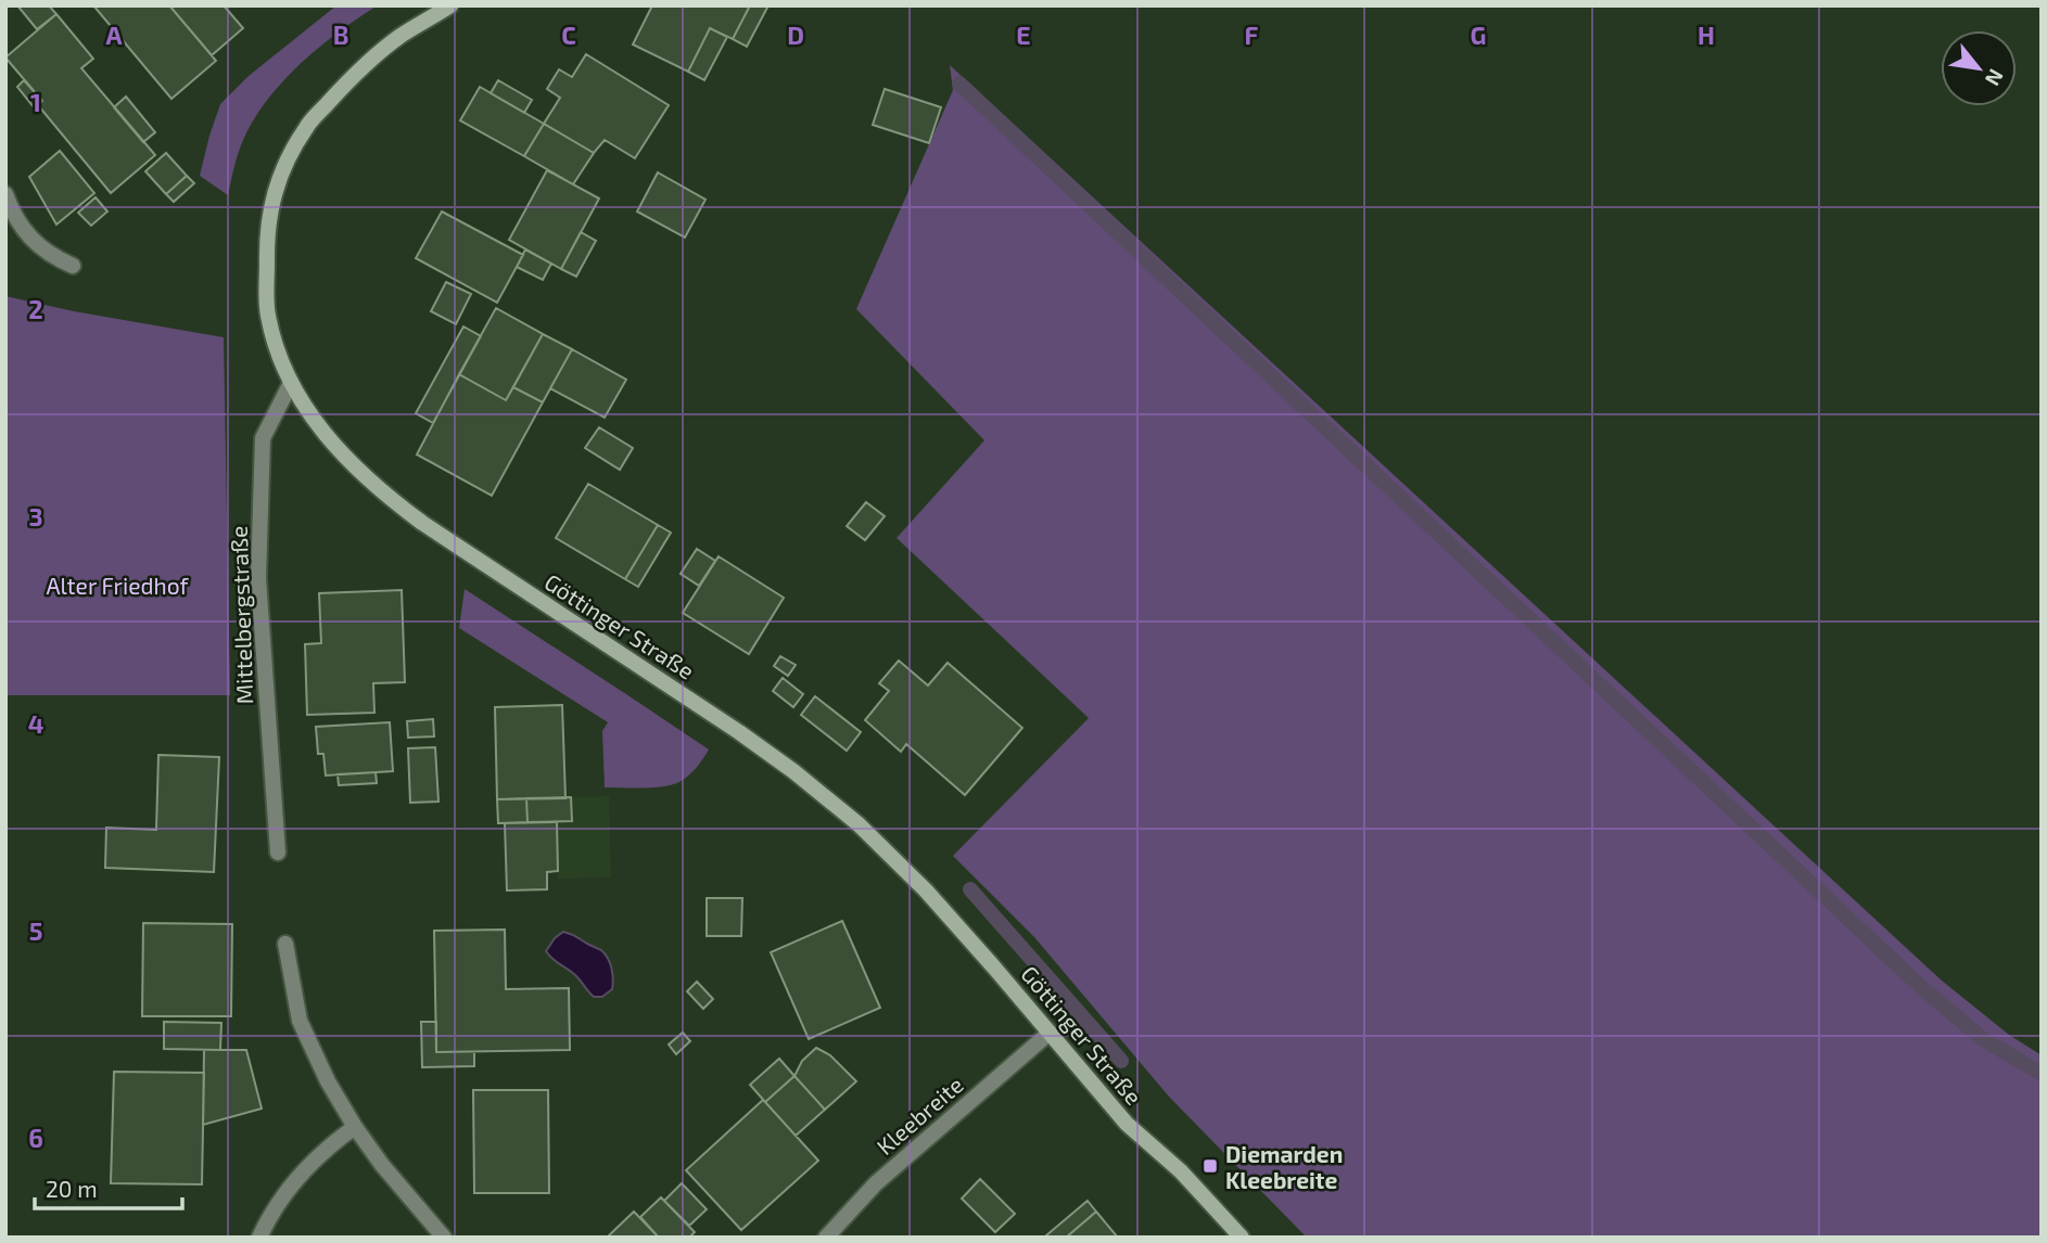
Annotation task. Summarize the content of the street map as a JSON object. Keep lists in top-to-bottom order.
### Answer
{
  "streets": {
    "street": ["Mittelbergstraße", "Göttinger Straße", "Kleebreite"]
  },
  "crossings": [
    ["Mittelbergstraße", "Göttinger Straße"],
    ["Göttinger Straße", "Kleebreite"]
  ],
  "parks": ["Alter Friedhof"],
  "places": {
    "transit": ["Diemarden Kleebreite"]
  },
  "scale_bar": "20 m",
  "north": "bottom right",
  "grid": {
    "columns": [
      "A",
      "B",
      "C",
      "D",
      "E",
      "F",
      "G",
      "H"
    ],
    "rows": [
      "1",
      "2",
      "3",
      "4",
      "5",
      "6"
    ]
  }
}
